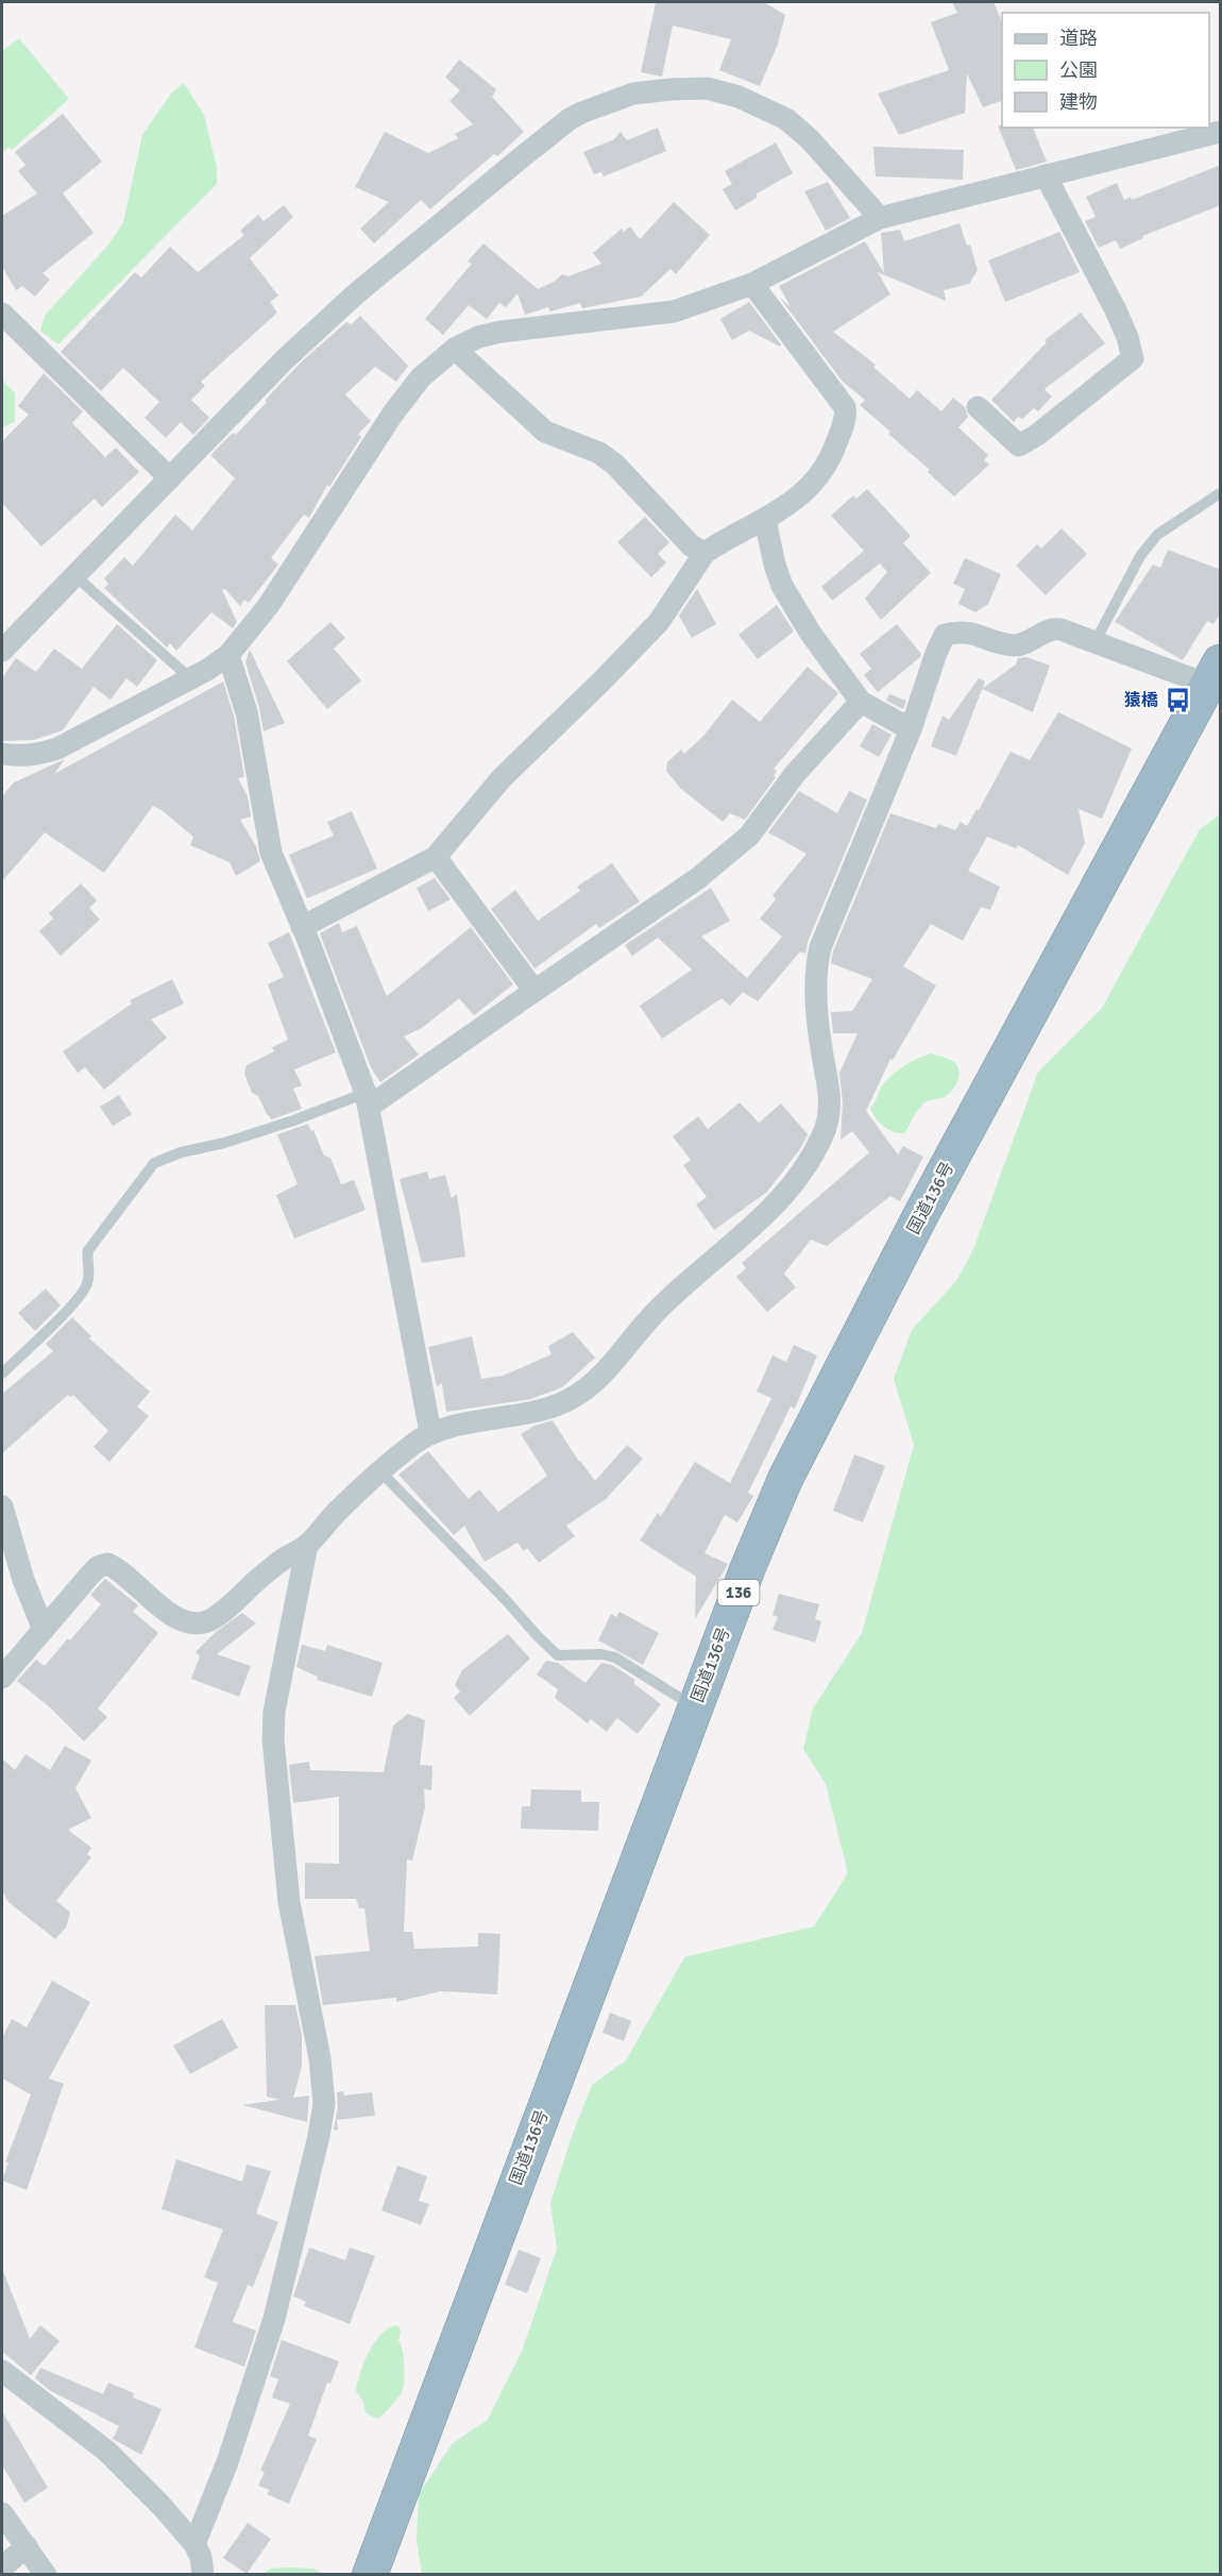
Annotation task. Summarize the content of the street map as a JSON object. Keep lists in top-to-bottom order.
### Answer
{
  "streets": {
    "highway": ["国道136号", "136"]
  },
  "places": {
    "bus stop": ["猿橋"]
  },
  "legend": ["道路", "公園", "建物"]
}
